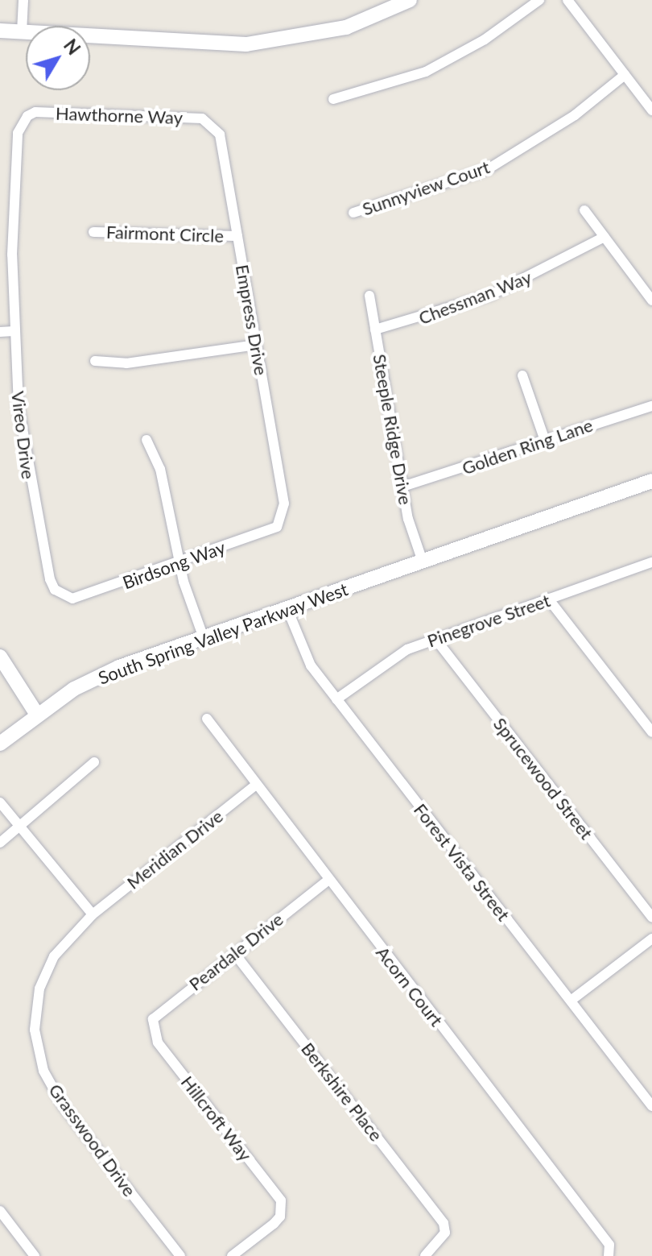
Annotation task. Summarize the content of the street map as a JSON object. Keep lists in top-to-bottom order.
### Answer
{
  "streets": {
    "street": [
      "Hawthorne Way",
      "Sunnyview Court",
      "Fairmont Circle",
      "Chessman Way",
      "Empress Drive",
      "Steeple Ridge Drive",
      "Vireo Drive",
      "Golden Ring Lane",
      "Birdsong Way",
      "Pinegrove Street",
      "South Spring Valley Parkway West",
      "Sprucewood Street",
      "Meridian Drive",
      "Forest Vista Street",
      "Peardale Drive",
      "Acorn Court",
      "Berkshire Place",
      "Hillcroft Way",
      "Grasswood Drive"
    ]
  },
  "crossings": [
    ["Hawthorne Way", "Empress Drive"],
    ["Hawthorne Way", "Vireo Drive"],
    ["Fairmont Circle", "Empress Drive"],
    ["Chessman Way", "Steeple Ridge Drive"],
    ["Empress Drive", "Birdsong Way"],
    ["Steeple Ridge Drive", "Golden Ring Lane"],
    ["Steeple Ridge Drive", "South Spring Valley Parkway West"],
    ["Vireo Drive", "Birdsong Way"],
    ["Pinegrove Street", "Sprucewood Street"],
    ["Pinegrove Street", "Forest Vista Street"],
    ["South Spring Valley Parkway West", "Forest Vista Street"],
    ["Meridian Drive", "Acorn Court"],
    ["Meridian Drive", "Grasswood Drive"],
    ["Peardale Drive", "Acorn Court"],
    ["Peardale Drive", "Berkshire Place"],
    ["Peardale Drive", "Hillcroft Way"]
  ],
  "north": "top right"
}
